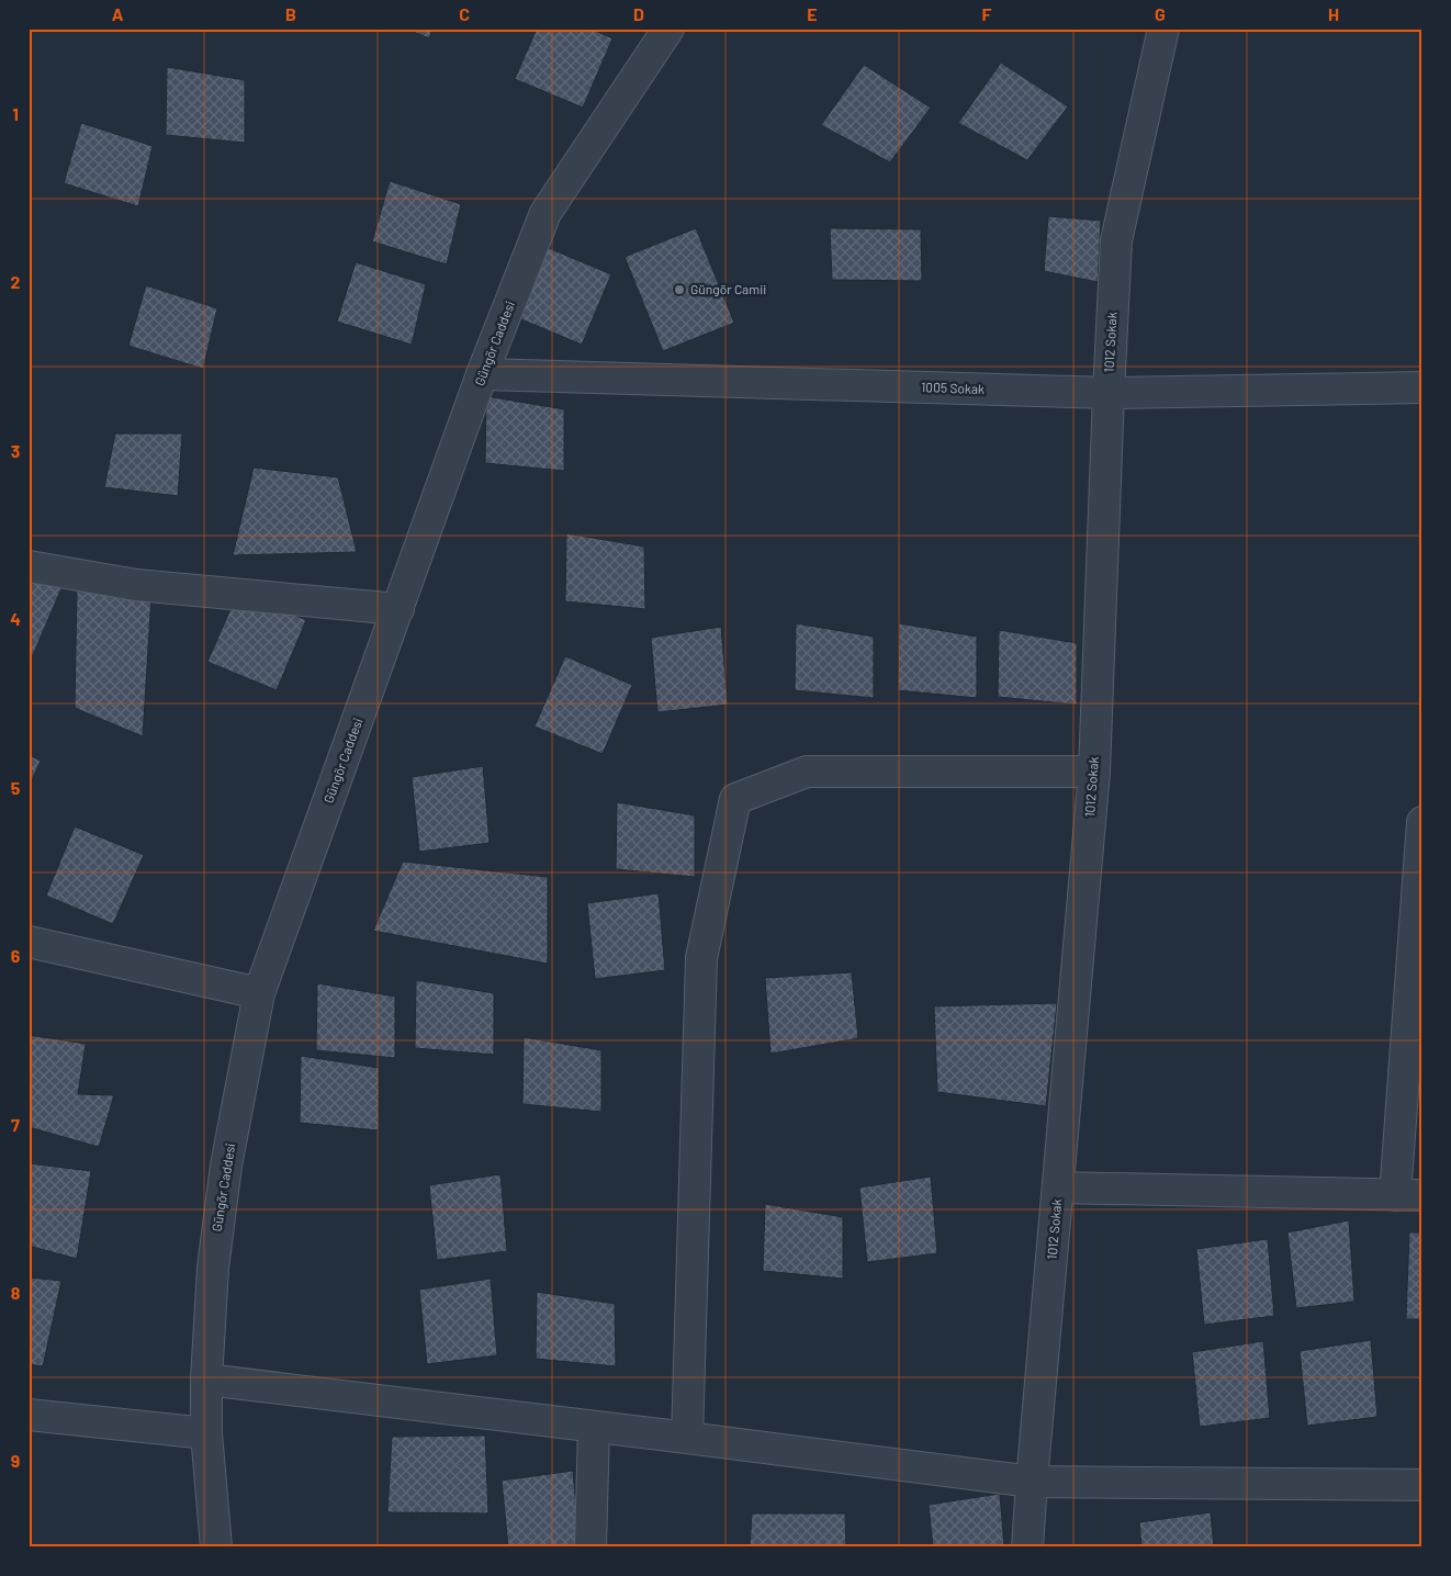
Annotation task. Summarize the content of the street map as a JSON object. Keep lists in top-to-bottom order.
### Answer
{
  "streets": {
    "street": ["1012 Sokak", "Güngör Caddesi", "1005 Sokak"]
  },
  "crossings": [
    ["1012 Sokak", "1005 Sokak"],
    ["Güngör Caddesi", "1005 Sokak"]
  ],
  "places": ["Güngör Camii"],
  "grid": {
    "columns": [
      "A",
      "B",
      "C",
      "D",
      "E",
      "F",
      "G",
      "H"
    ],
    "rows": [
      "1",
      "2",
      "3",
      "4",
      "5",
      "6",
      "7",
      "8",
      "9"
    ]
  }
}
